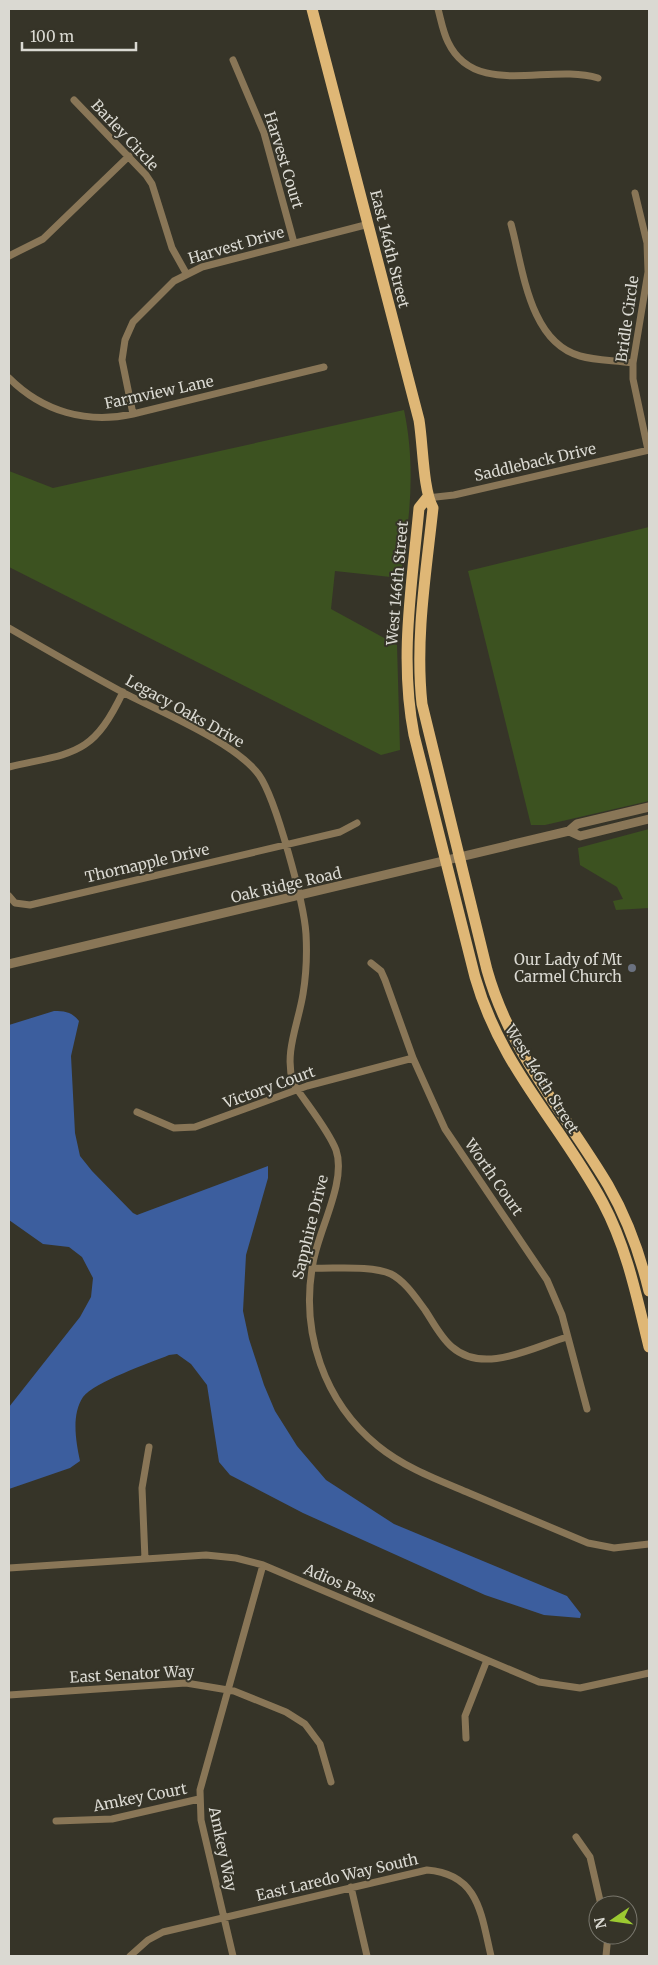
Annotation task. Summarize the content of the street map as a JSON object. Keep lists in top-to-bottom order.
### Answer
{
  "streets": {
    "main road": ["East 146th Street", "West 146th Street"],
    "street": [
      "Barley Circle",
      "Harvest Court",
      "Harvest Drive",
      "Bridle Circle",
      "Farmview Lane",
      "Saddleback Drive",
      "Legacy Oaks Drive",
      "Thornapple Drive",
      "Oak Ridge Road",
      "Victory Court",
      "Worth Court",
      "Sapphire Drive",
      "Adios Pass",
      "East Senator Way",
      "Amkey Court",
      "Amkey Way",
      "East Laredo Way South"
    ]
  },
  "crossings": [
    ["Barley Circle", "Harvest Drive"],
    ["Harvest Court", "Harvest Drive"],
    ["Harvest Drive", "East 146th Street"],
    ["Harvest Drive", "Farmview Lane"],
    ["East 146th Street", "Saddleback Drive"],
    ["East 146th Street", "West 146th Street"],
    ["Bridle Circle", "Saddleback Drive"],
    ["Saddleback Drive", "West 146th Street"],
    ["West 146th Street", "Oak Ridge Road"],
    ["Legacy Oaks Drive", "Thornapple Drive"],
    ["Legacy Oaks Drive", "Oak Ridge Road"],
    ["Legacy Oaks Drive", "Sapphire Drive"],
    ["Oak Ridge Road", "Sapphire Drive"],
    ["Victory Court", "Worth Court"],
    ["Victory Court", "Sapphire Drive"],
    ["Adios Pass", "Amkey Way"],
    ["East Senator Way", "Amkey Way"],
    ["Amkey Court", "Amkey Way"],
    ["Amkey Way", "East Laredo Way South"]
  ],
  "places": ["Our Lady of Mt Carmel Church"],
  "scale_bar": "100 m",
  "north": "left"
}
